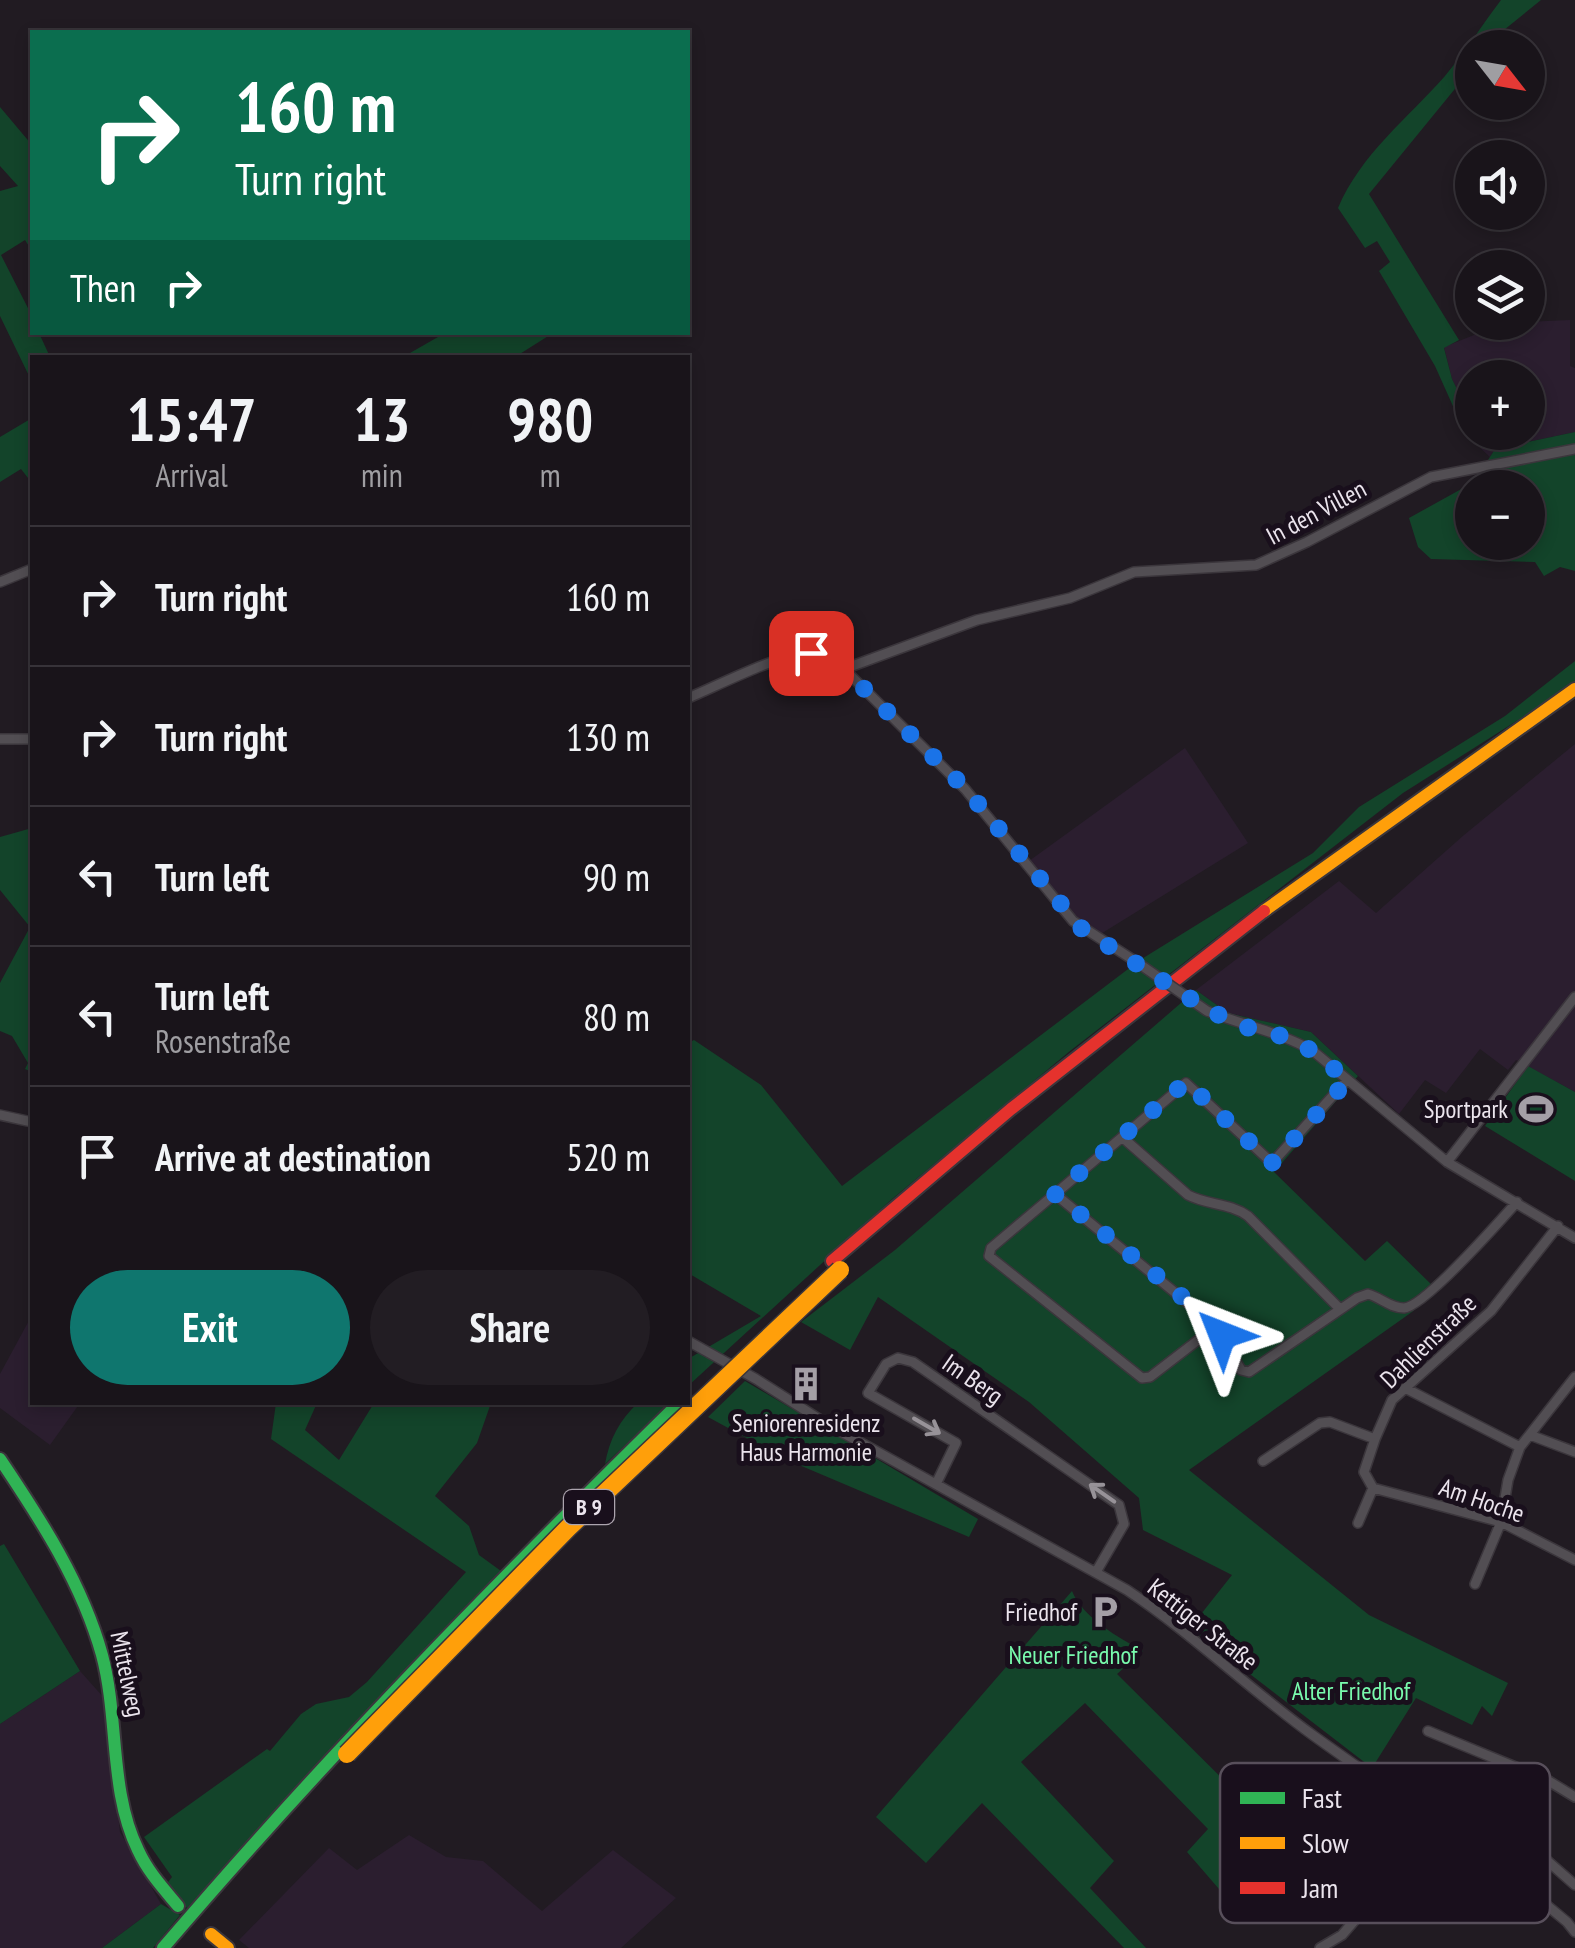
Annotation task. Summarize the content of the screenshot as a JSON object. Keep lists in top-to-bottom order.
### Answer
{
  "streets": {
    "main road": ["B 9", "Mittelweg"],
    "street": [
      "In den Villen",
      "Dahlienstraße",
      "Im Berg",
      "Am Hoche",
      "Kettiger Straße"
    ]
  },
  "crossings": [
    ["Im Berg", "Kettiger Straße"]
  ],
  "parks": ["Neuer Friedhof", "Alter Friedhof"],
  "places": {
    "sports": ["Sportpark"],
    "building": ["Seniorenresidenz Haus Harmonie"],
    "parking": ["Friedhof"]
  },
  "legend": ["Fast", "Slow", "Jam"],
  "north": "bottom right",
  "page": {
    "map_buttons": ["+", "−"],
    "turn": ["160 m", "Turn right"],
    "then": "Then",
    "eta": [
      "15:47",
      "Arrival",
      "13",
      "min",
      "980",
      "m"
    ],
    "list": [
      {
        "name": "Turn right",
        "value": "160 m"
      },
      {
        "name": "Turn right",
        "value": "130 m"
      },
      {
        "name": "Turn left",
        "value": "90 m"
      },
      {
        "name": "Turn left",
        "note": "Rosenstraße",
        "value": "80 m"
      },
      {
        "name": "Arrive at destination",
        "value": "520 m"
      }
    ],
    "buttons": ["Exit", "Share"]
  }
}
